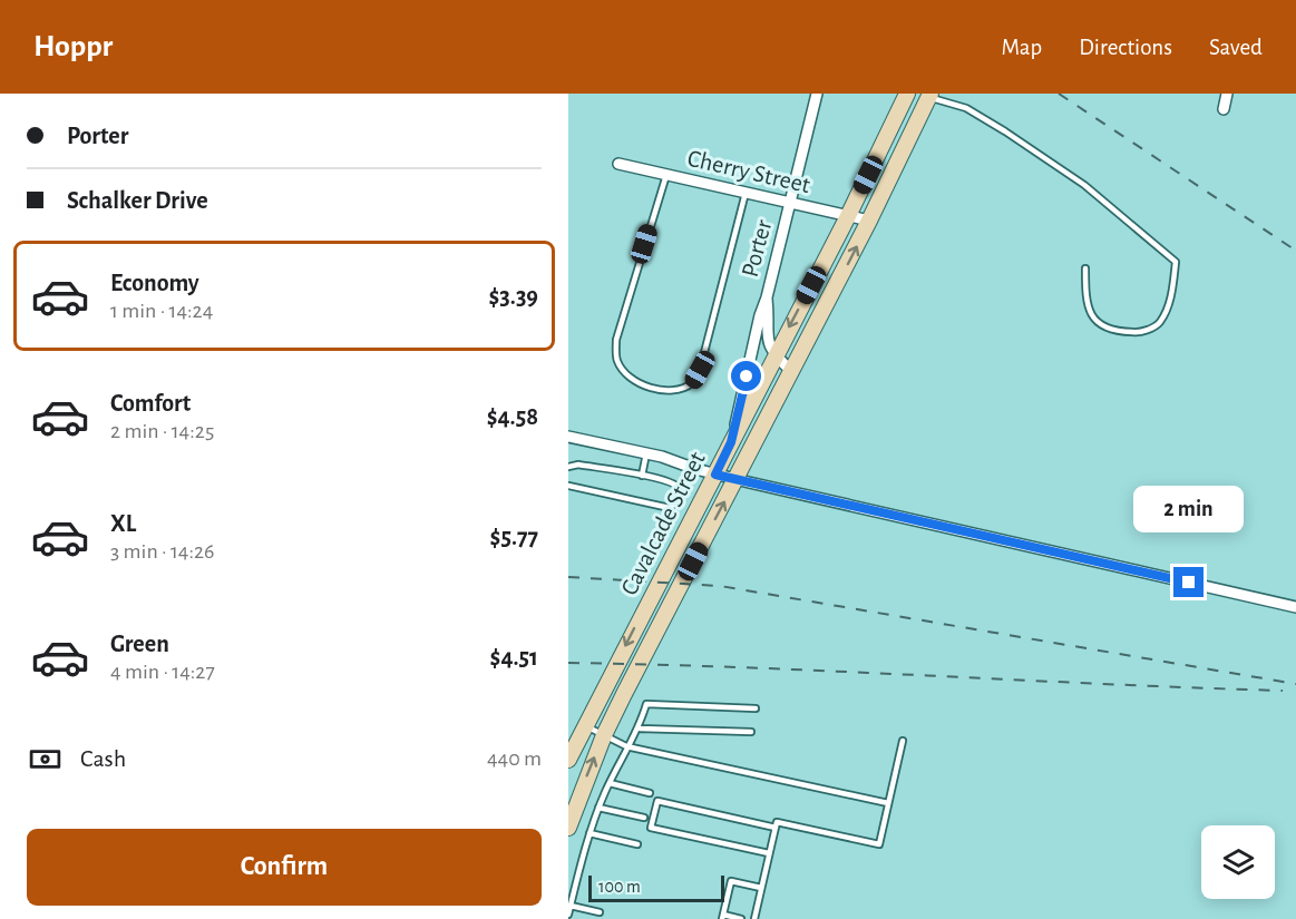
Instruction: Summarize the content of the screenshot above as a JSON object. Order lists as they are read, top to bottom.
{
  "streets": {
    "main road": ["Cavalcade Street"],
    "street": ["Cherry Street", "Porter"]
  },
  "crossings": [
    ["Cherry Street", "Porter"],
    ["Cherry Street", "Cavalcade Street"],
    ["Porter", "Cavalcade Street"]
  ],
  "scale_bar": "100 m",
  "page": {
    "header": "Hoppr",
    "nav": ["Map", "Directions", "Saved"],
    "banner": ["Porter", "Schalker Drive"],
    "list": [
      {
        "name": "Economy",
        "note": "1 min · 14:24",
        "value": "$3.39"
      },
      {
        "name": "Comfort",
        "note": "2 min · 14:25",
        "value": "$4.58"
      },
      {
        "name": "XL",
        "note": "3 min · 14:26",
        "value": "$5.77"
      },
      {
        "name": "Green",
        "note": "4 min · 14:27",
        "value": "$4.51"
      }
    ],
    "bubble": "2 min",
    "pay": ["Cash", "440 m"],
    "buttons": "Confirm",
    "scale": "100 m"
  }
}
